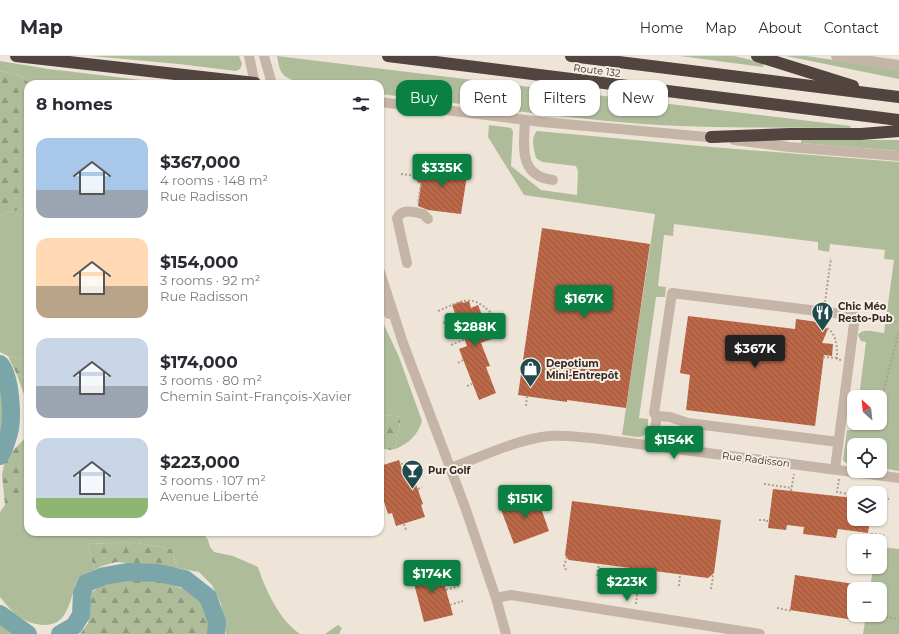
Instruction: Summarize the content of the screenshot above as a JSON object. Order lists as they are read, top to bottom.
{
  "streets": {
    "highway": ["Route 132"],
    "street": ["Rue Radisson"]
  },
  "places": {
    "restaurant": ["Chic Méo Resto-Pub"],
    "shop": ["Depotium Mini-Entrepôt"],
    "bar": ["Pur Golf"]
  },
  "north": "top left",
  "page": {
    "header": "Map",
    "nav": [
      "Home",
      "Map",
      "About",
      "Contact"
    ],
    "chip": [
      "Buy",
      "Rent",
      "Filters",
      "New"
    ],
    "heading": "8 homes",
    "list": [
      {
        "name": "$367,000",
        "note": "4 rooms · 148 m² · Rue Radisson"
      },
      {
        "name": "$154,000",
        "note": "3 rooms · 92 m² · Rue Radisson"
      },
      {
        "name": "$174,000",
        "note": "3 rooms · 80 m² · Chemin Saint-François-Xavier"
      },
      {
        "name": "$223,000",
        "note": "3 rooms · 107 m² · Avenue Liberté"
      }
    ],
    "price": [
      "$335K",
      "$167K",
      "$288K",
      "$367K",
      "$154K",
      "$151K",
      "$174K",
      "$223K"
    ],
    "map_buttons": ["+", "−"]
  }
}
